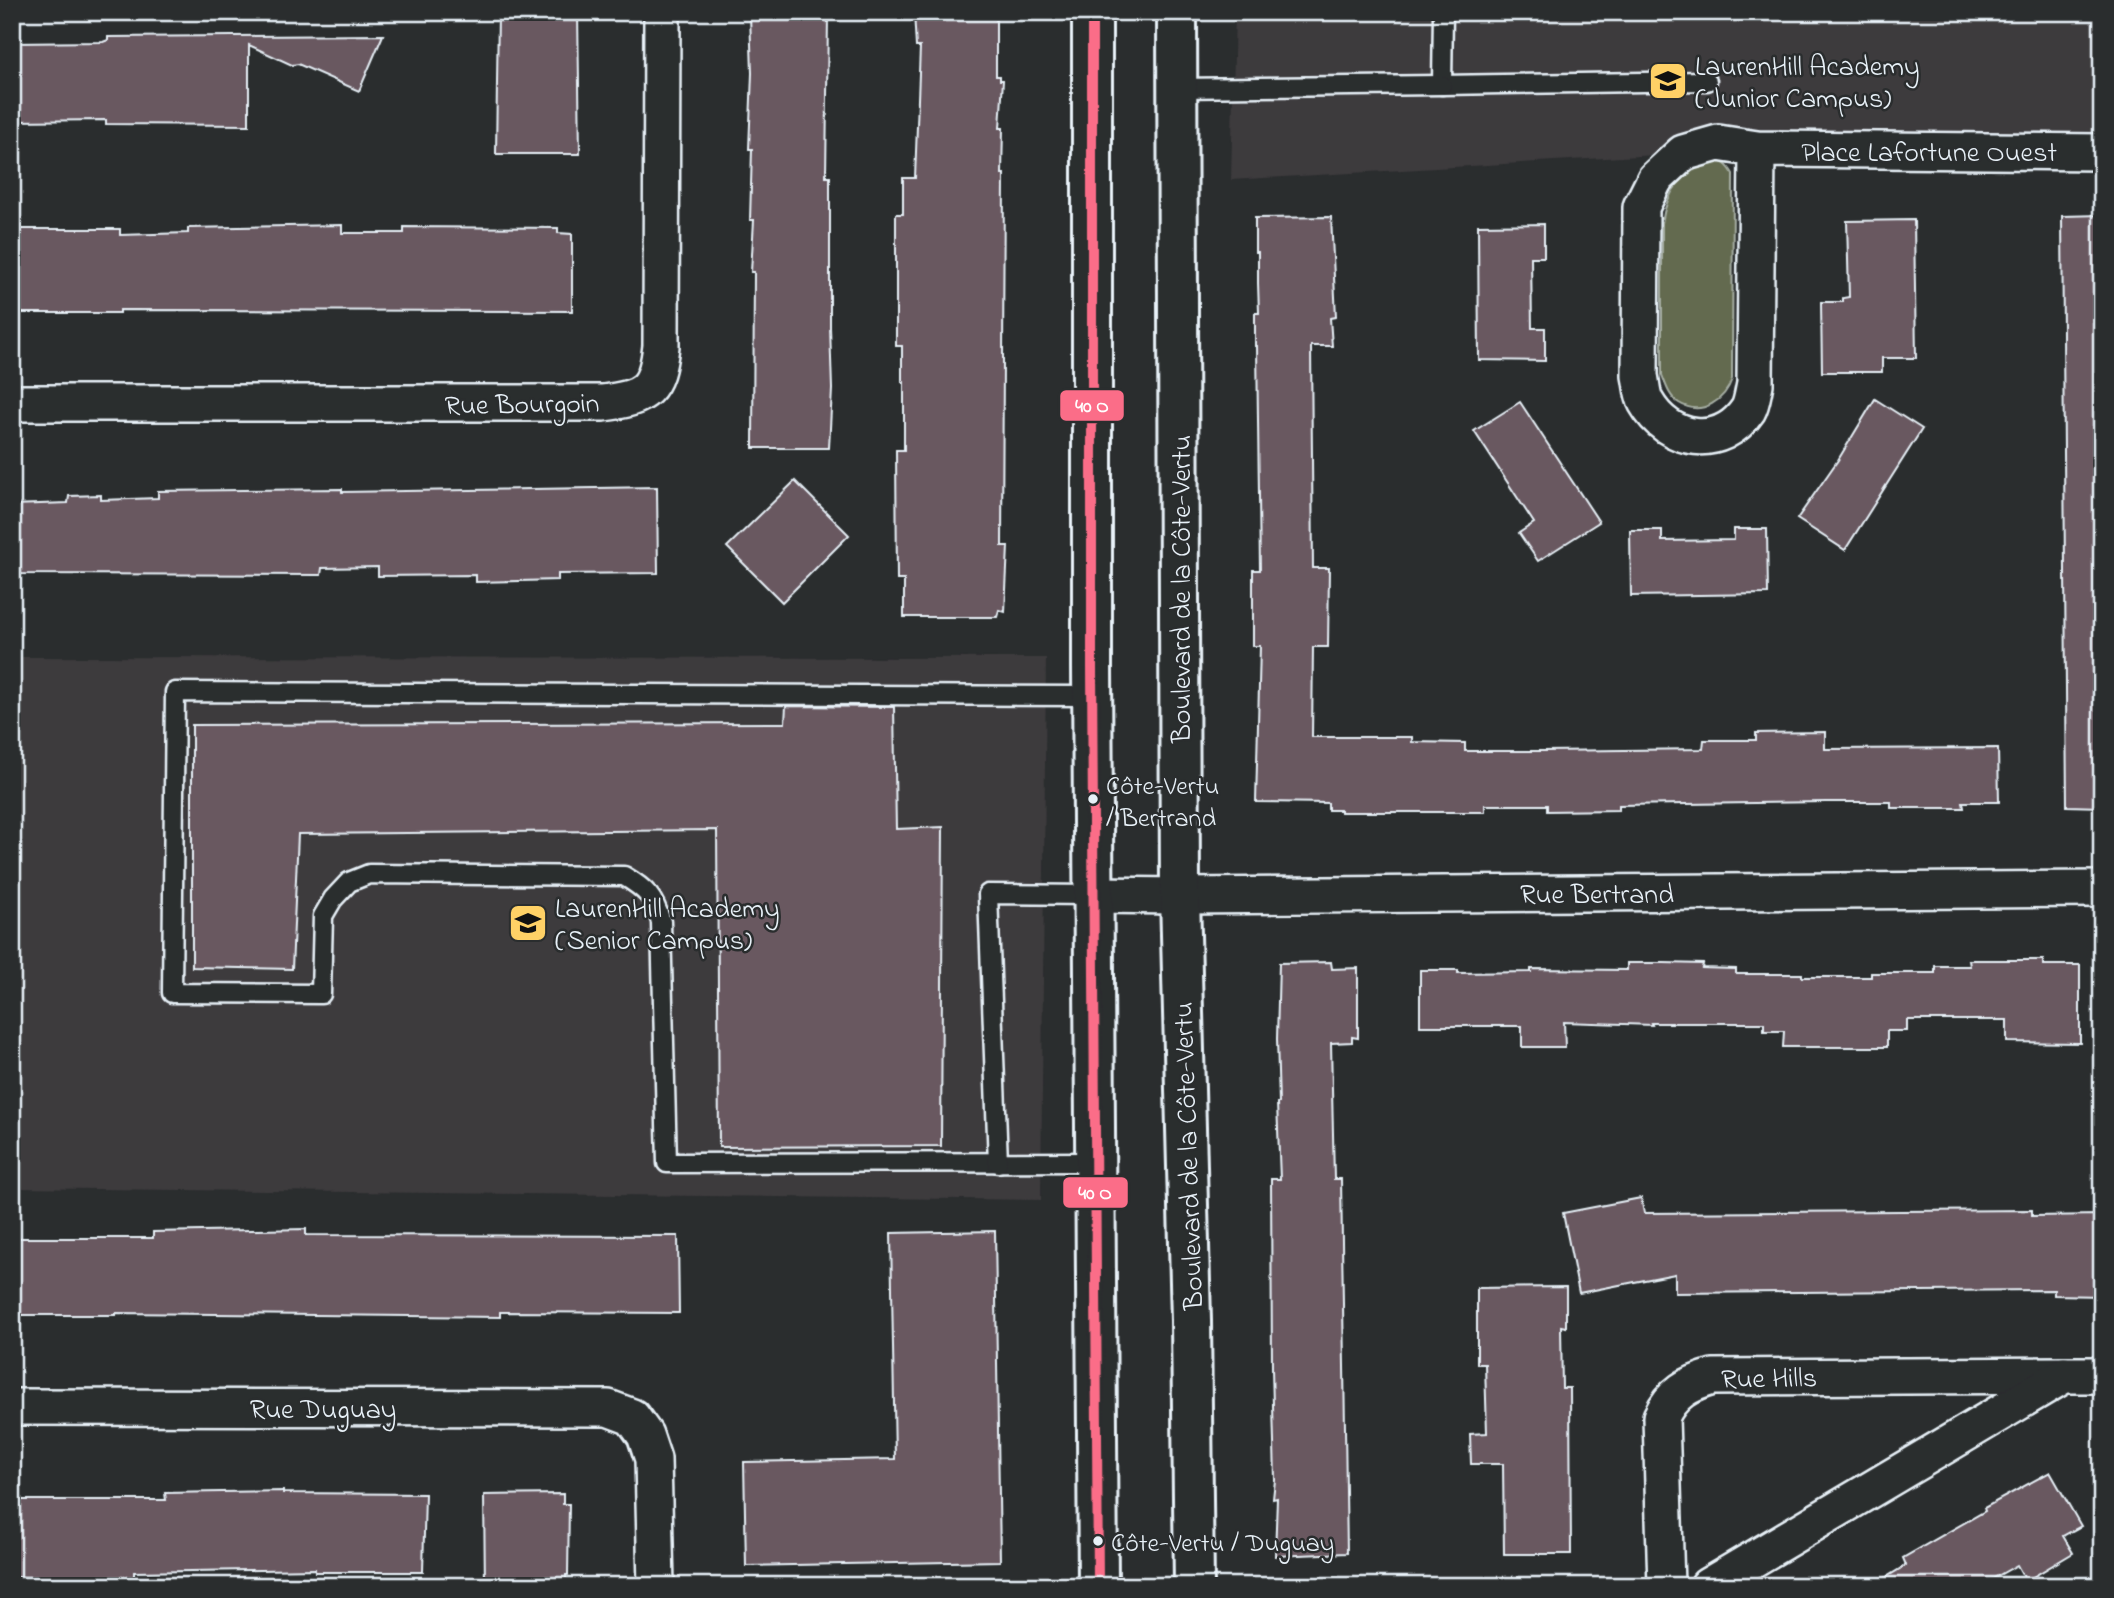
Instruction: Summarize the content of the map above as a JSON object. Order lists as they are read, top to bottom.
{
  "streets": {
    "main road": ["Boulevard de la Côte-Vertu"],
    "street": [
      "Place Lafortune Ouest",
      "Rue Bourgoin",
      "Rue Bertrand",
      "Rue Hills",
      "Rue Duguay"
    ]
  },
  "crossings": [
    ["Boulevard de la Côte-Vertu", "Rue Bertrand"]
  ],
  "places": {
    "school or university": ["LaurenHill Academy (Junior Campus)", "LaurenHill Academy (Senior Campus)"],
    "other": ["Côte-Vertu / Bertrand", "Côte-Vertu / Duguay"]
  }
}
